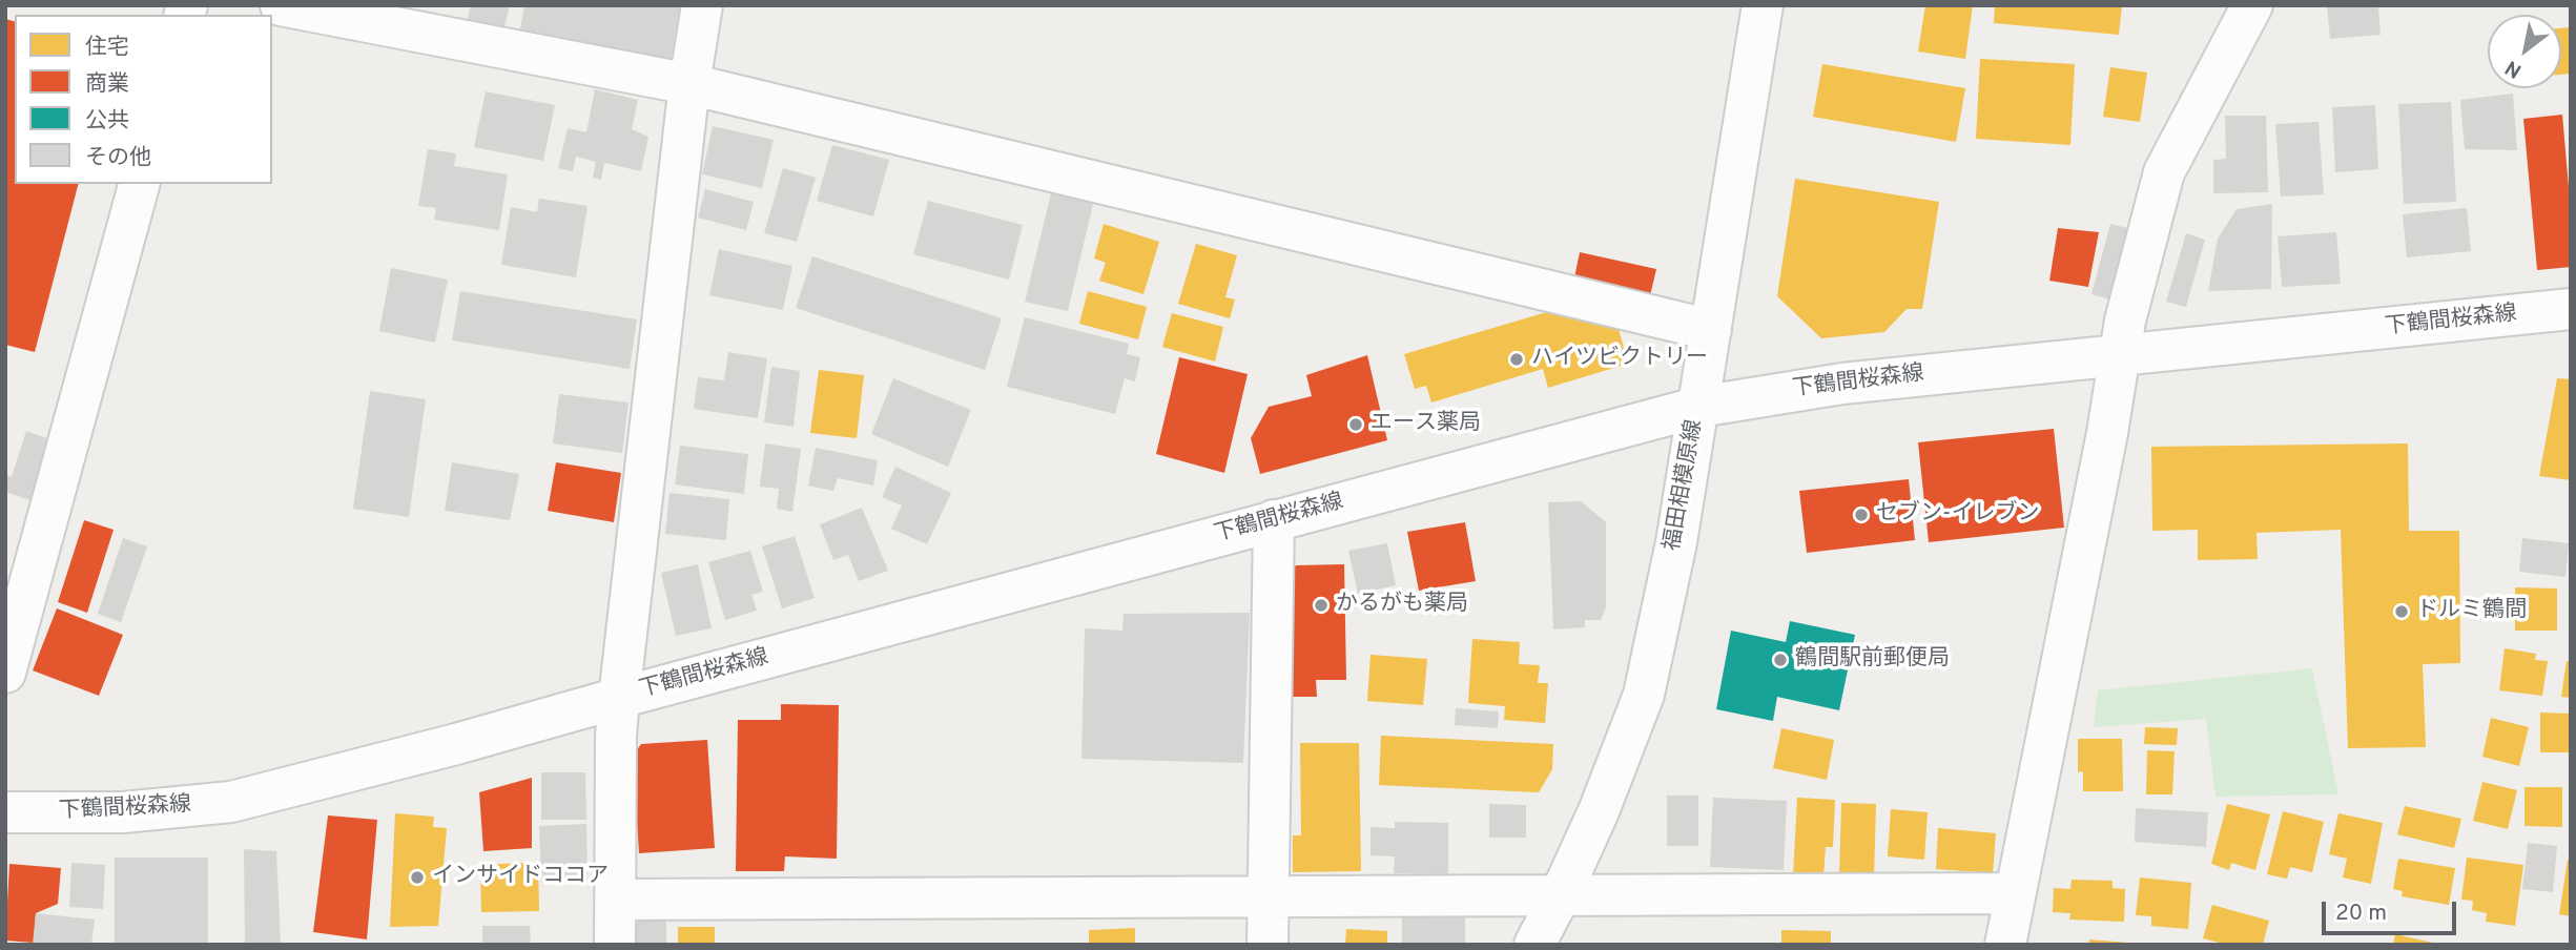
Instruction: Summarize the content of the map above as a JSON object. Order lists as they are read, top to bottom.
{
  "streets": {
    "street": ["下鶴間桜森線", "福田相模原線"]
  },
  "crossings": [
    ["下鶴間桜森線", "福田相模原線"]
  ],
  "places": [
    "ハイツビクトリー",
    "エース薬局",
    "セブン-イレブン",
    "かるがも薬局",
    "ドルミ鶴間",
    "鶴間駅前郵便局",
    "インサイドココア"
  ],
  "legend": [
    "住宅",
    "商業",
    "公共",
    "その他"
  ],
  "scale_bar": "20 m",
  "north": "bottom left"
}
